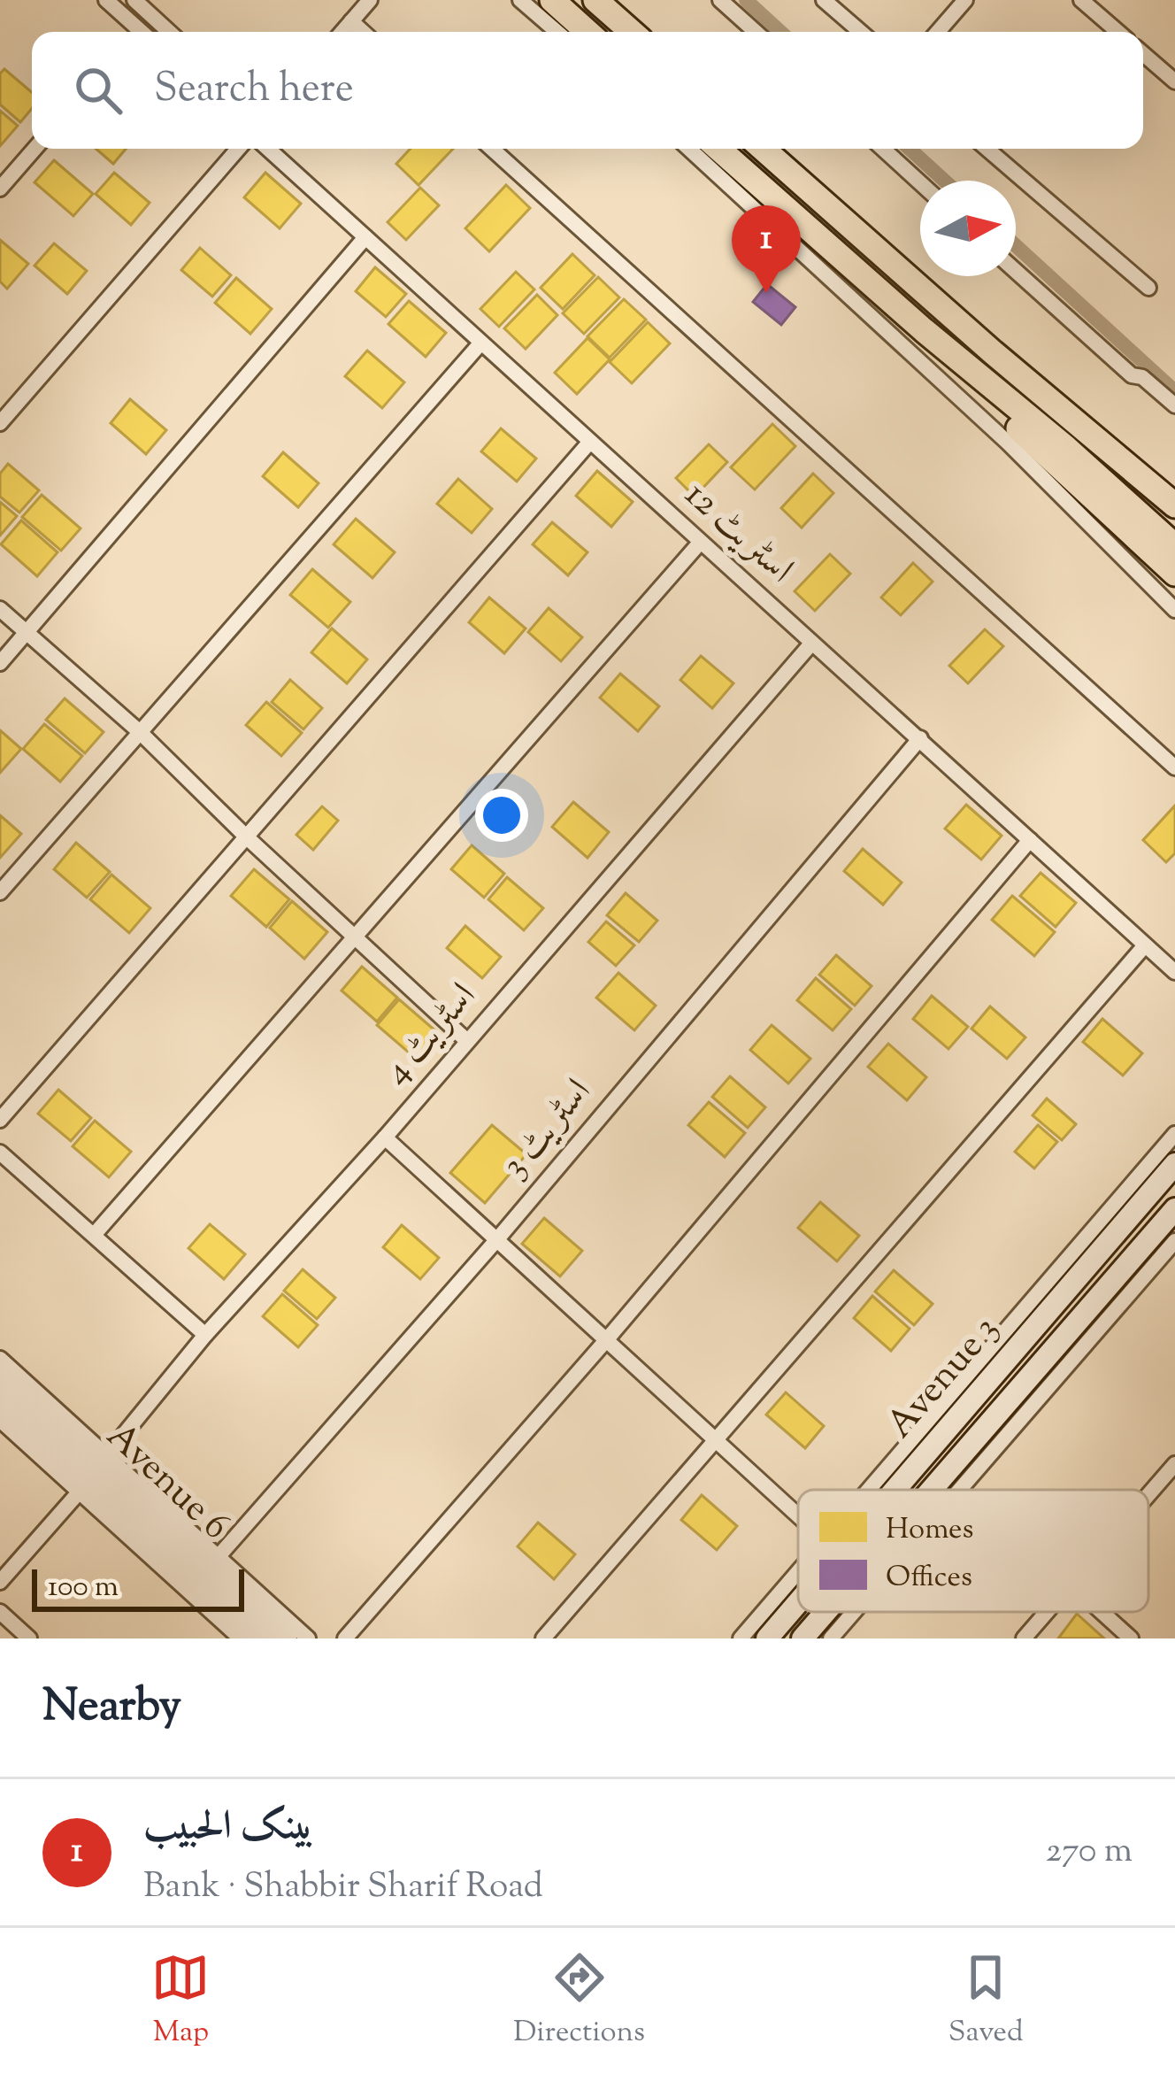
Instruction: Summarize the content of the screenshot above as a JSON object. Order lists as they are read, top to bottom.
{
  "streets": {
    "main road": ["Avenue 3", "Avenue 6"],
    "street": ["اسٹریٹ 12", "اسٹریٹ 4", "اسٹریٹ 3"]
  },
  "crossings": [
    ["اسٹریٹ 12", "اسٹریٹ 4"],
    ["اسٹریٹ 12", "اسٹریٹ 3"],
    ["اسٹریٹ 4", "Avenue 6"]
  ],
  "legend": ["Homes", "Offices"],
  "scale_bar": "100 m",
  "north": "right",
  "page": {
    "search": "Search here",
    "pins": "1",
    "scale": "100 m",
    "heading": "Nearby",
    "list": [
      {
        "mark": "1",
        "name": "بينک الحبيب",
        "note": "Bank · Shabbir Sharif Road",
        "value": "270 m"
      }
    ],
    "nav": ["Map", "Directions", "Saved"]
  }
}
